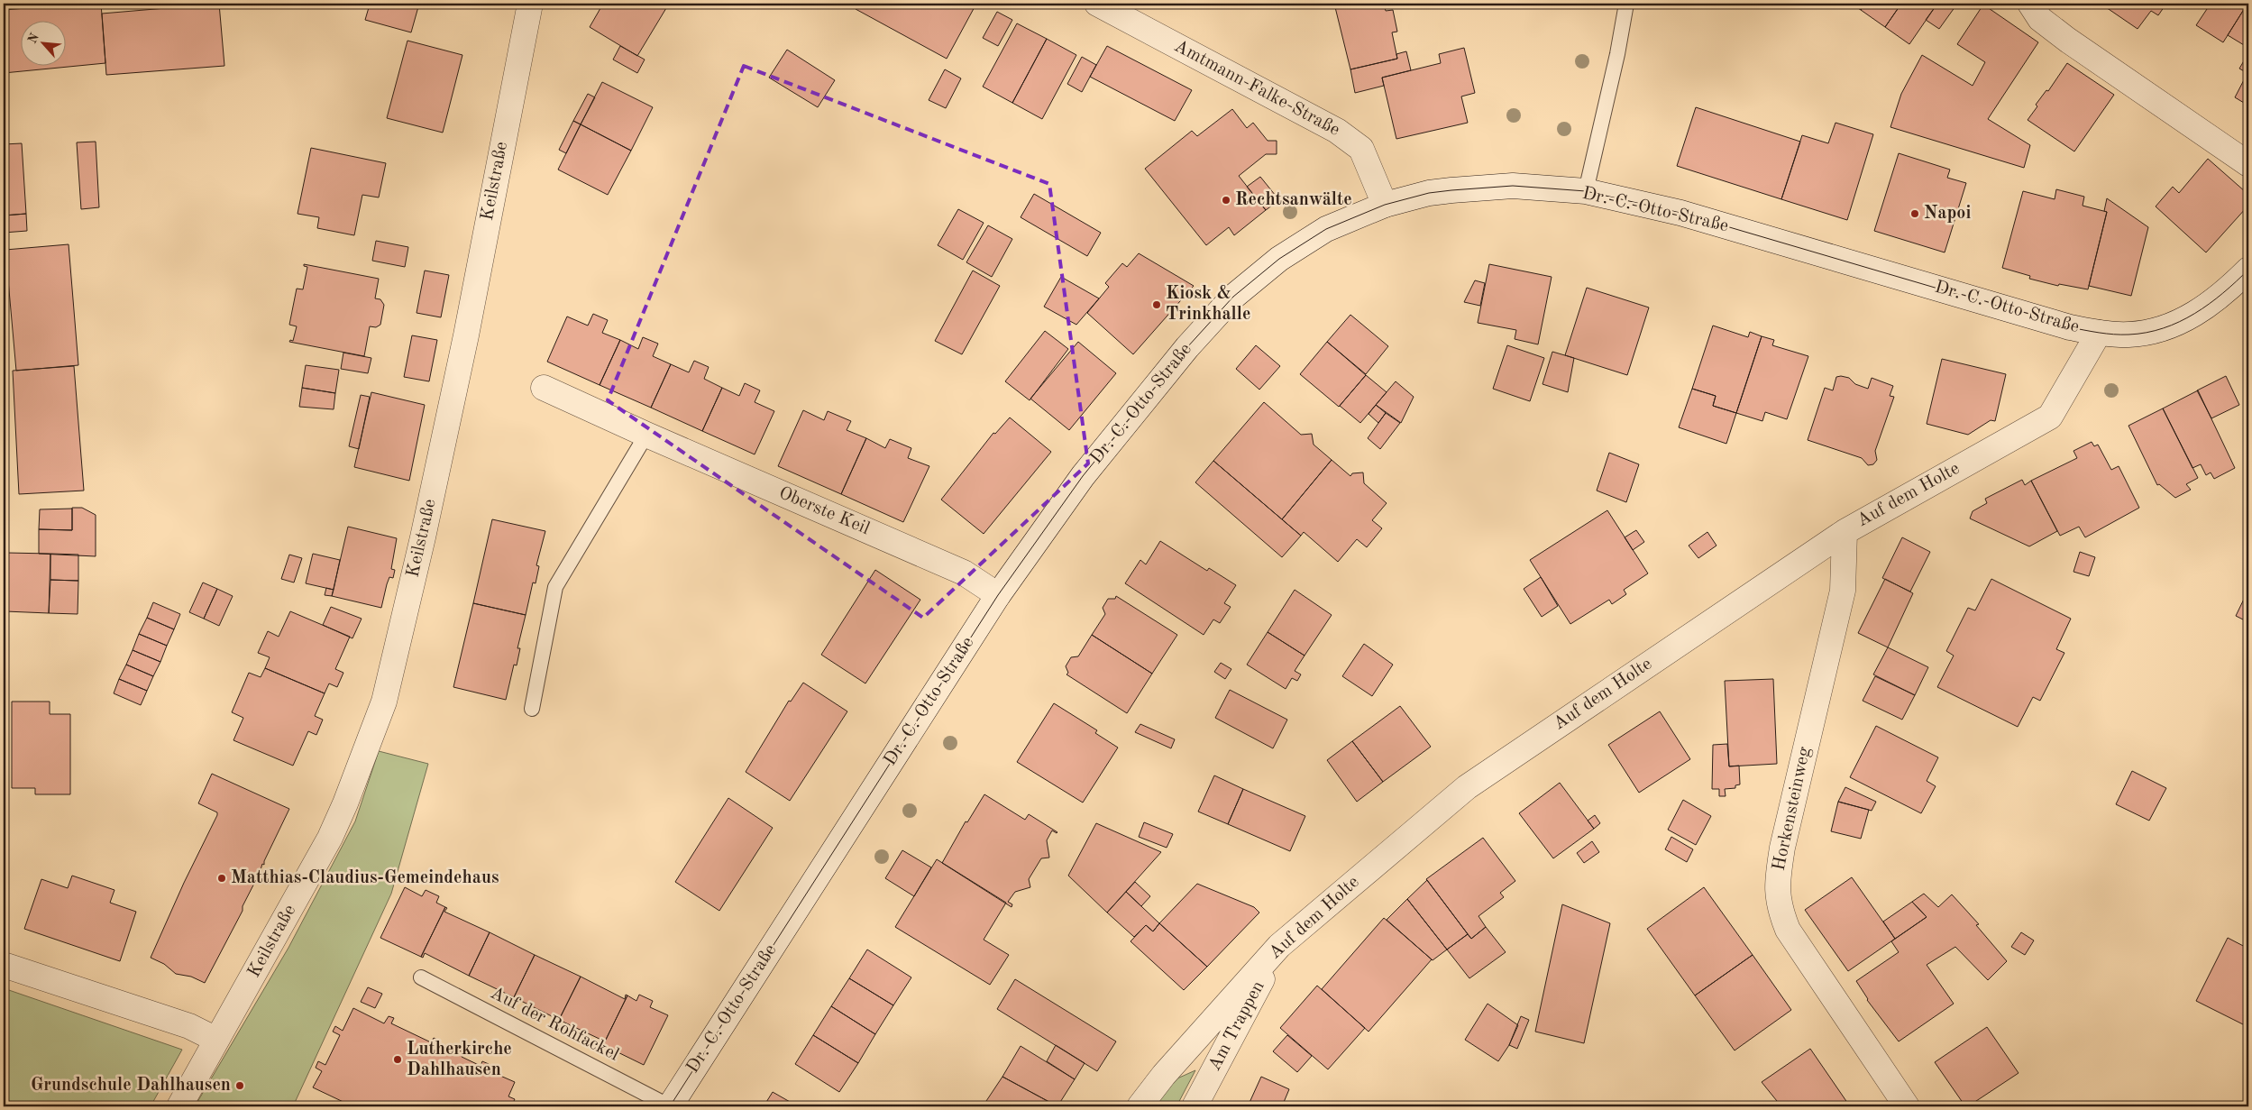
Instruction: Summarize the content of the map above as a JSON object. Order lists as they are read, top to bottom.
{
  "streets": {
    "street": [
      "Amtmann-Falke-Straße",
      "Keilstraße",
      "Dr.-C.-Otto-Straße",
      "Auf dem Holte",
      "Oberste Keil",
      "Horkensteinweg",
      "Am Trappen"
    ],
    "lane": ["Auf der Rohfackel"]
  },
  "crossings": [
    ["Amtmann-Falke-Straße", "Dr.-C.-Otto-Straße"],
    ["Dr.-C.-Otto-Straße", "Auf dem Holte"],
    ["Dr.-C.-Otto-Straße", "Oberste Keil"],
    ["Dr.-C.-Otto-Straße", "Auf der Rohfackel"],
    ["Auf dem Holte", "Horkensteinweg"],
    ["Auf dem Holte", "Am Trappen"]
  ],
  "places": [
    "Rechtsanwälte",
    "Napoi",
    "Kiosk & Trinkhalle",
    "Matthias-Claudius-Gemeindehaus",
    "Lutherkirche Dahlhausen",
    "Grundschule Dahlhausen"
  ],
  "north": "top left"
}
